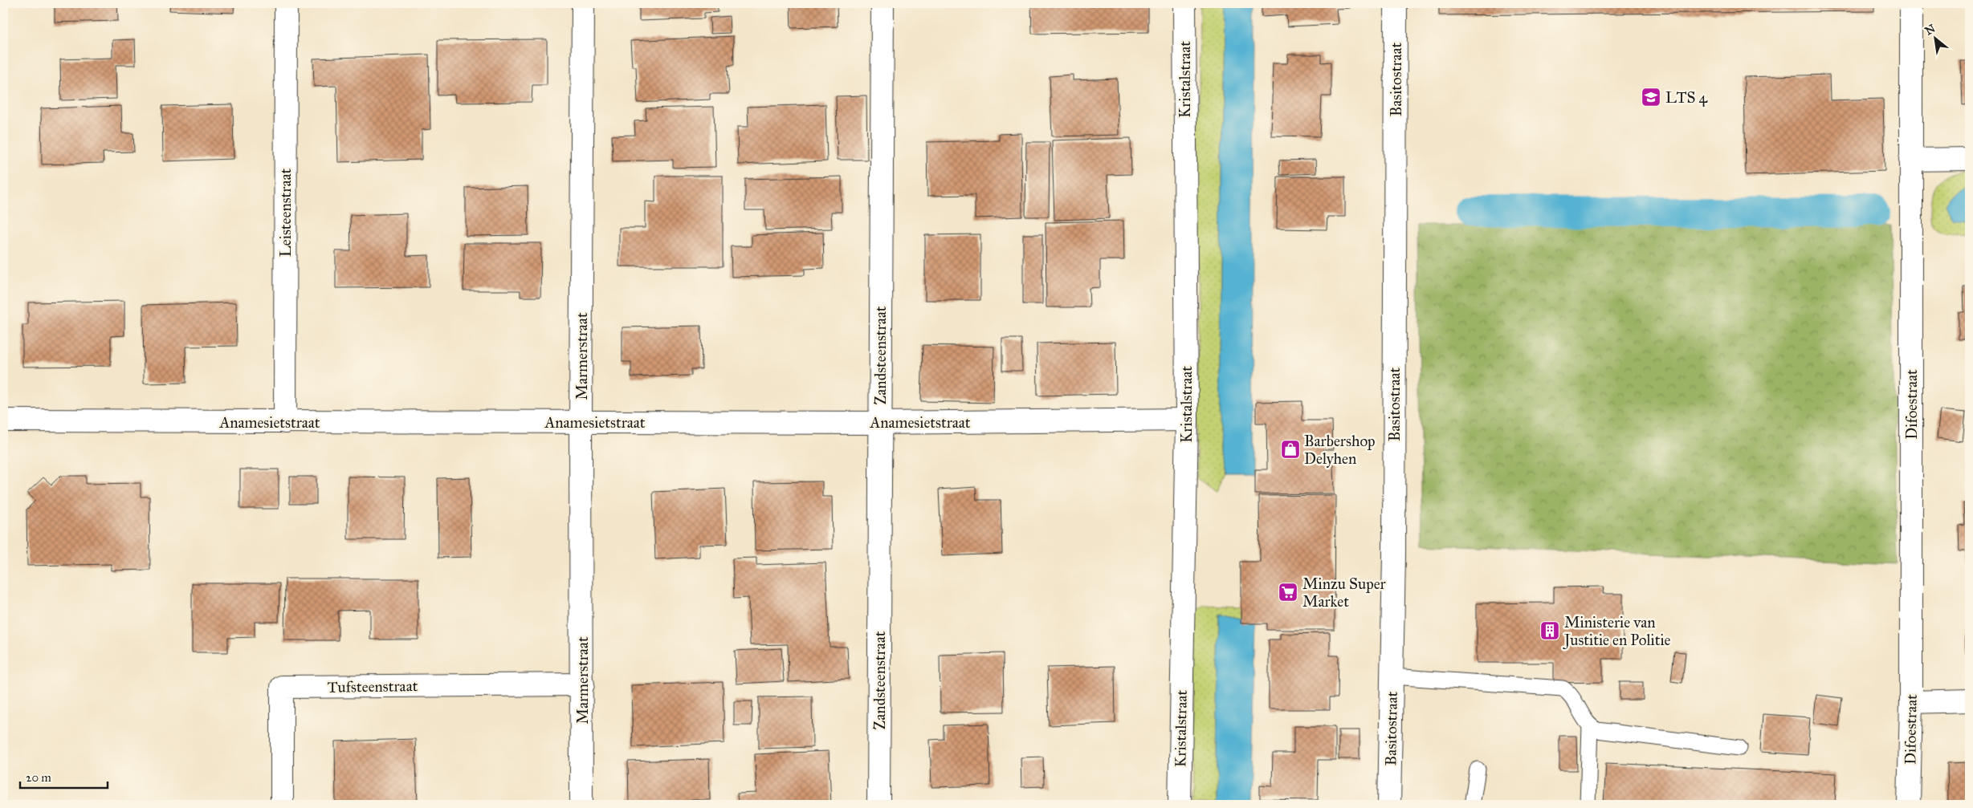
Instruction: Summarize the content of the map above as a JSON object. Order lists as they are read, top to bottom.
{
  "streets": {
    "street": [
      "Kristalstraat",
      "Basitostraat",
      "Leisteenstraat",
      "Zandsteenstraat",
      "Marmerstraat",
      "Difoestraat",
      "Anamesietstraat",
      "Tufsteenstraat"
    ]
  },
  "crossings": [
    ["Kristalstraat", "Anamesietstraat"],
    ["Leisteenstraat", "Anamesietstraat"],
    ["Zandsteenstraat", "Anamesietstraat"],
    ["Marmerstraat", "Anamesietstraat"],
    ["Marmerstraat", "Tufsteenstraat"]
  ],
  "places": {
    "school or university": ["LTS 4"],
    "shop": ["Barbershop Delyhen"],
    "supermarket": ["Minzu Super Market"],
    "building": ["Ministerie van Justitie en Politie"]
  },
  "scale_bar": "20 m",
  "north": "top left"
}
